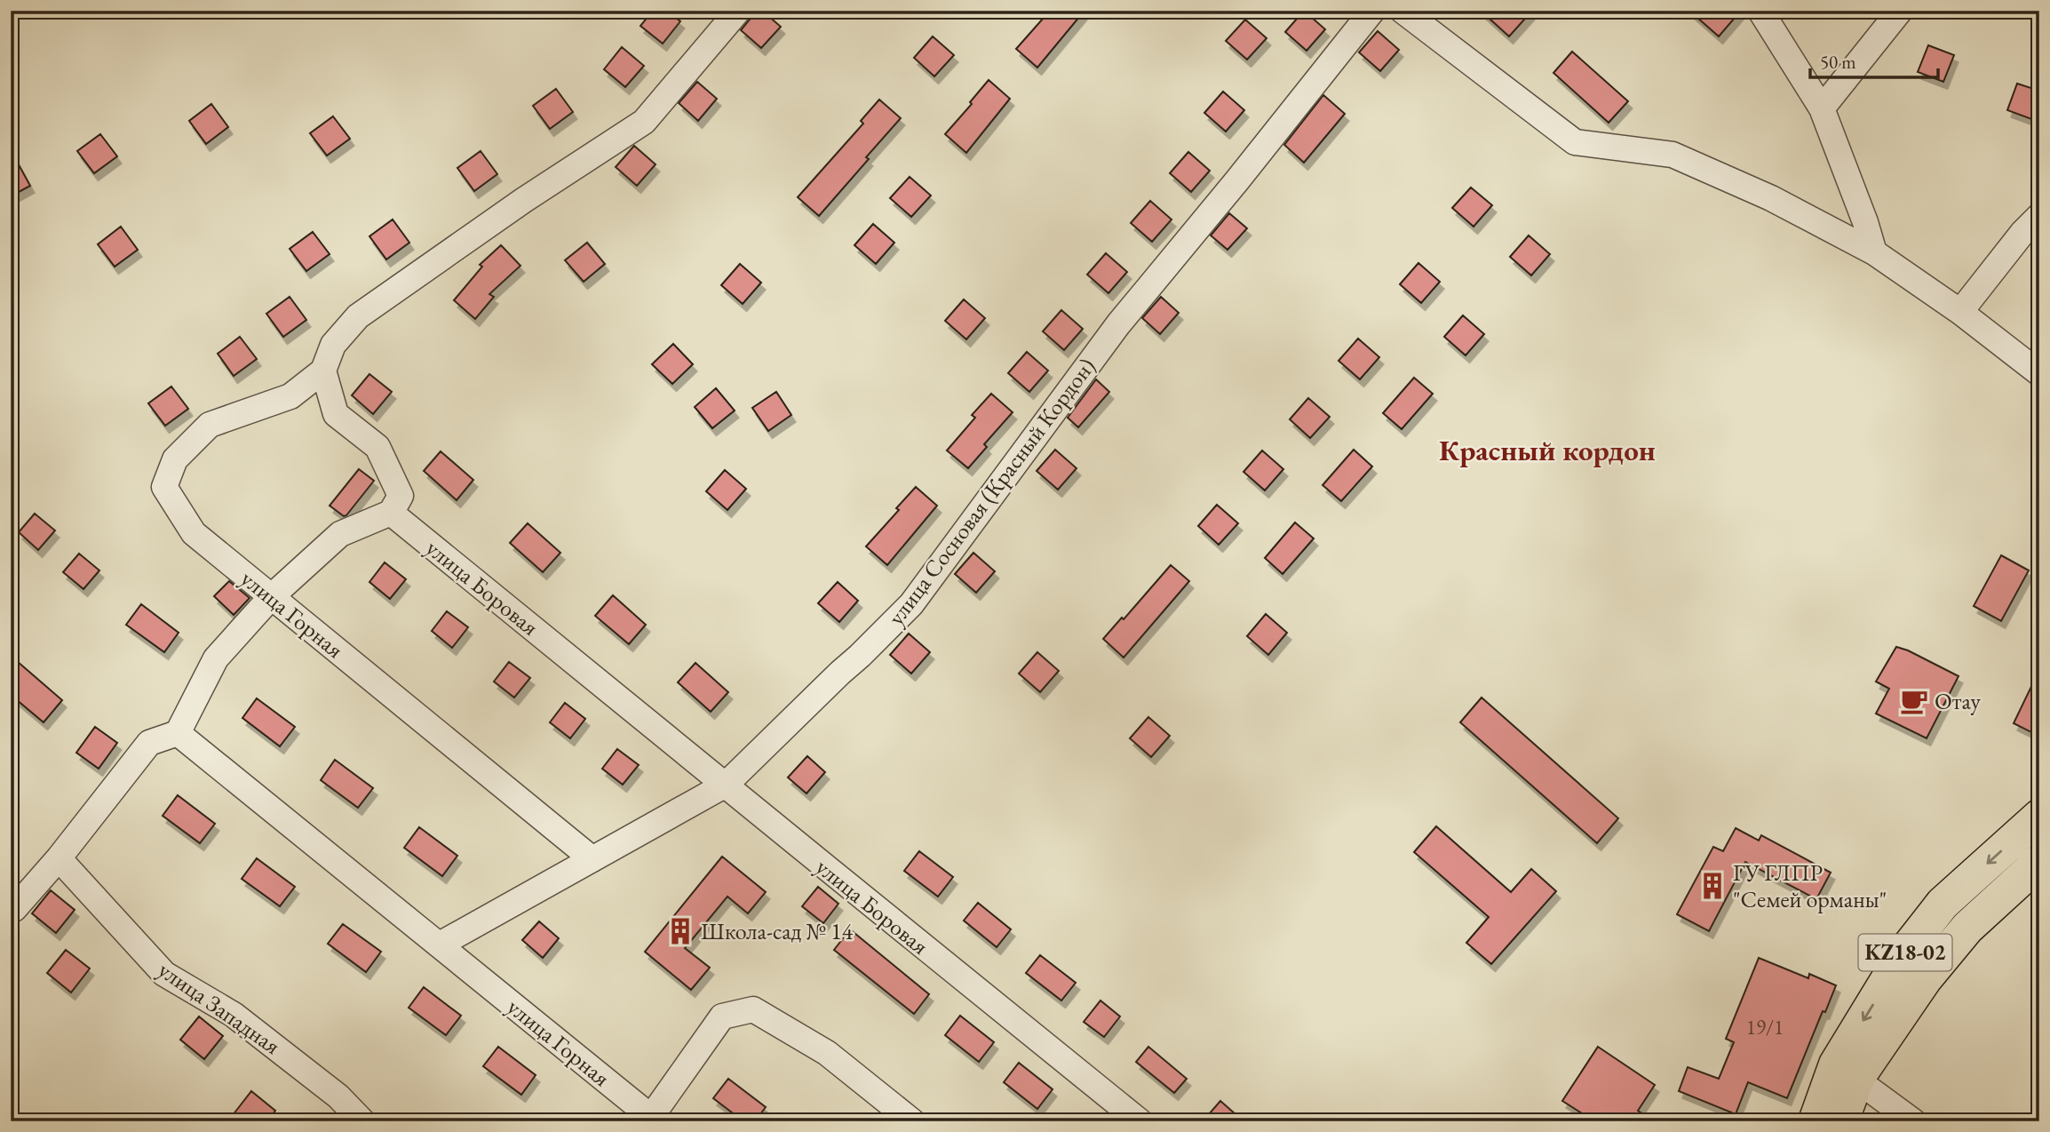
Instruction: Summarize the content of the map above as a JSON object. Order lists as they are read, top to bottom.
{
  "streets": {
    "highway": ["KZ18-02"],
    "street": [
      "улица Сосновая (Красный Кордон)",
      "улица Боровая",
      "улица Горная",
      "улица Западная"
    ]
  },
  "crossings": [
    ["улица Сосновая (Красный Кордон)", "улица Боровая"],
    ["улица Сосновая (Красный Кордон)", "улица Горная"]
  ],
  "districts": ["Красный кордон"],
  "places": {
    "cafe": ["Отау"],
    "building": ["ГУ ГЛПР \"Семей орманы\"", "Школа-сад № 14"]
  },
  "house_numbers": ["19/1"],
  "scale_bar": "50 m"
}
